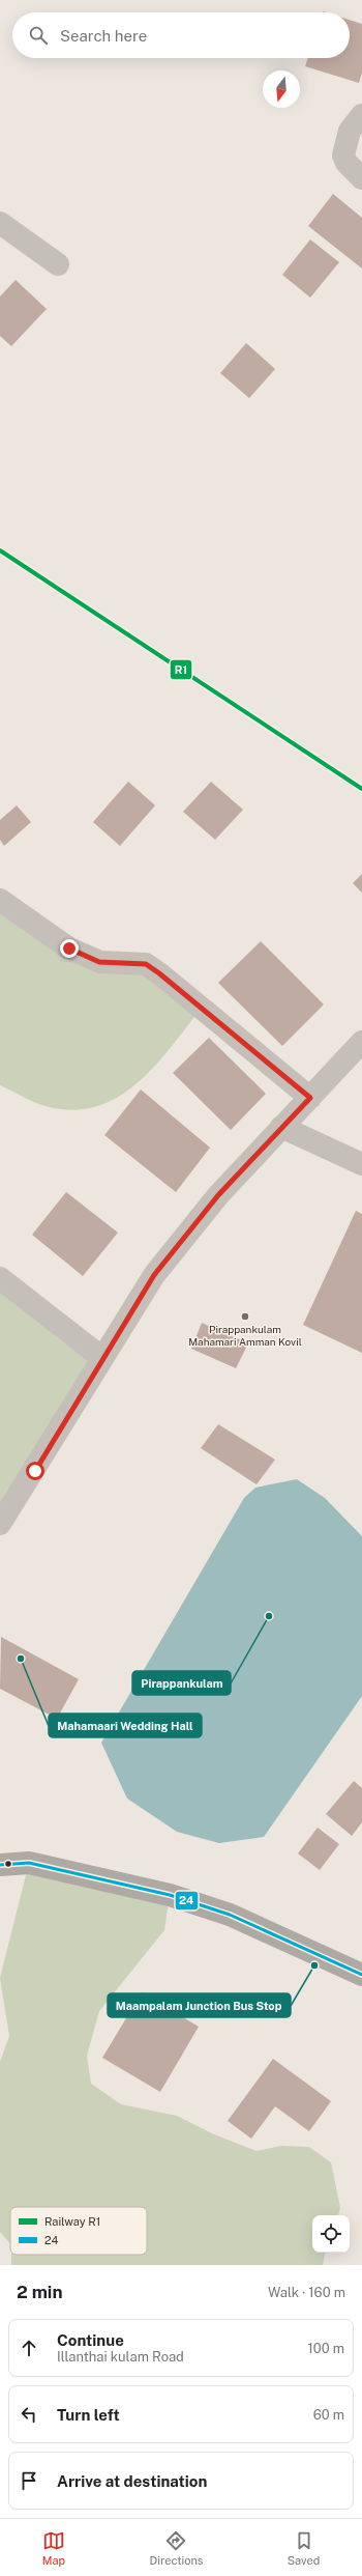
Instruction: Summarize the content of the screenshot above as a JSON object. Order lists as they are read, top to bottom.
{
  "places": [
    "Pirappankulam Mahamari Amman Kovil",
    "Pirappankulam",
    "Mahamaari Wedding Hall",
    "Maampalam Junction Bus Stop"
  ],
  "lines": ["rail line R1", "transit line 24"],
  "legend": ["Railway R1", "24"],
  "north": "bottom",
  "page": {
    "search": "Search here",
    "heading": ["2 min", "Walk · 160 m"],
    "list": [
      ["Continue", "Illanthai kulam Road", "100 m"],
      ["Turn left", "60 m"],
      "Arrive at destination"
    ],
    "nav": ["Map", "Directions", "Saved"]
  }
}
